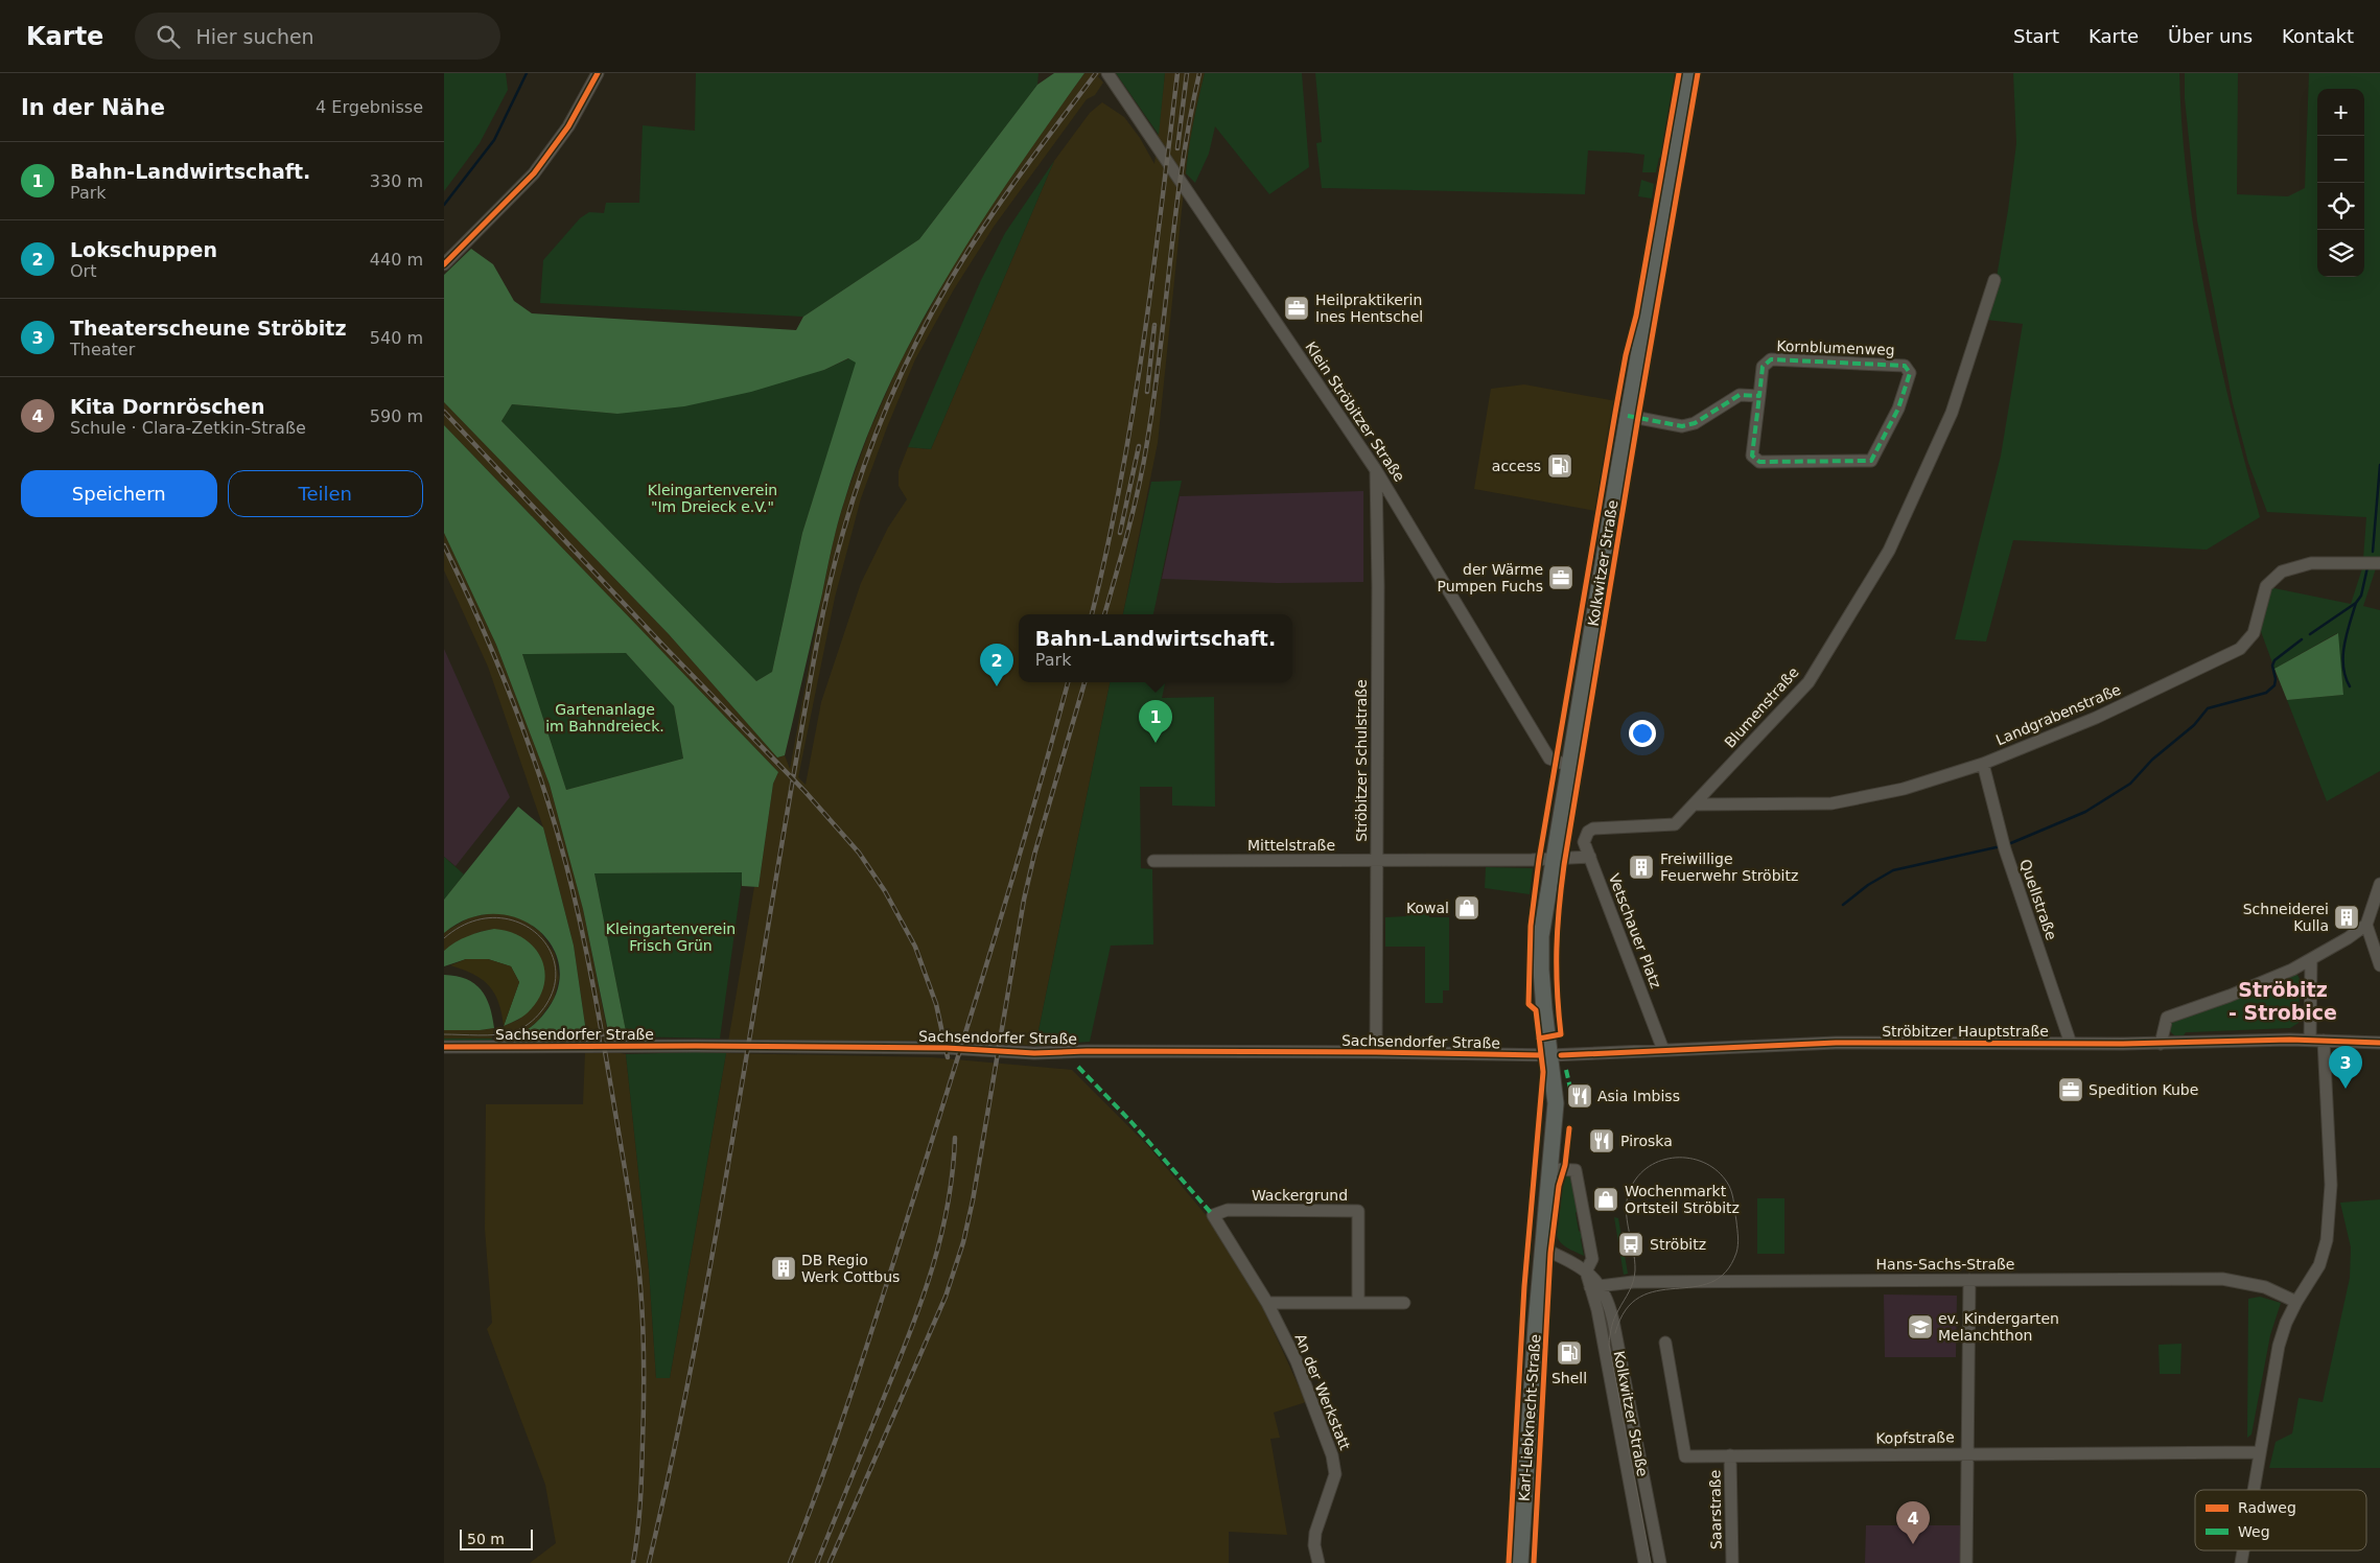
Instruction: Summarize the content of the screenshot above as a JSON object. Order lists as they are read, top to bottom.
{
  "streets": {
    "main road": ["Kolkwitzer Straße", "Karl-Liebknecht-Straße"],
    "street": [
      "Kornblumenweg",
      "Klein Ströbitzer Straße",
      "Blumenstraße",
      "Landgrabenstraße",
      "Ströbitzer Schulstraße",
      "Mittelstraße",
      "Quellstraße",
      "Vetschauer Platz",
      "Ströbitzer Hauptstraße",
      "Sachsendorfer Straße",
      "Wackergrund",
      "Hans-Sachs-Straße",
      "An der Werkstatt",
      "Kopfstraße",
      "Saarstraße"
    ]
  },
  "crossings": [
    ["Klein Ströbitzer Straße", "Kolkwitzer Straße"],
    ["Klein Ströbitzer Straße", "Ströbitzer Schulstraße"],
    ["Kolkwitzer Straße", "Mittelstraße"],
    ["Kolkwitzer Straße", "Ströbitzer Hauptstraße"],
    ["Kolkwitzer Straße", "Sachsendorfer Straße"],
    ["Kolkwitzer Straße", "Hans-Sachs-Straße"],
    ["Kolkwitzer Straße", "Karl-Liebknecht-Straße"],
    ["Blumenstraße", "Landgrabenstraße"],
    ["Blumenstraße", "Vetschauer Platz"],
    ["Landgrabenstraße", "Quellstraße"],
    ["Ströbitzer Schulstraße", "Mittelstraße"],
    ["Ströbitzer Schulstraße", "Sachsendorfer Straße"],
    ["Quellstraße", "Ströbitzer Hauptstraße"],
    ["Vetschauer Platz", "Ströbitzer Hauptstraße"],
    ["Ströbitzer Hauptstraße", "Sachsendorfer Straße"],
    ["Ströbitzer Hauptstraße", "Karl-Liebknecht-Straße"],
    ["Sachsendorfer Straße", "Karl-Liebknecht-Straße"],
    ["Wackergrund", "An der Werkstatt"],
    ["Kopfstraße", "Saarstraße"]
  ],
  "districts": ["Ströbitz - Strobice"],
  "parks": ["Kleingartenverein \"Im Dreieck e.V.\"", "Gartenanlage im Bahndreieck.", "Kleingartenverein Frisch Grün"],
  "places": {
    "office": ["Heilpraktikerin Ines Hentschel", "der Wärme Pumpen Fuchs", "Spedition Kube"],
    "fuel station": ["access", "Shell"],
    "building": ["Freiwillige Feuerwehr Ströbitz", "Schneiderei Kulla", "DB Regio Werk Cottbus"],
    "shop": ["Kowal", "Wochenmarkt Ortsteil Ströbitz"],
    "restaurant": ["Asia Imbiss", "Piroska"],
    "bus stop": ["Ströbitz"],
    "school or university": ["ev. Kindergarten Melanchthon"]
  },
  "legend": ["Radweg", "Weg"],
  "scale_bar": "50 m",
  "page": {
    "header": "Karte",
    "search": "Hier suchen",
    "nav": [
      "Start",
      "Karte",
      "Über uns",
      "Kontakt"
    ],
    "heading": ["In der Nähe", "4 Ergebnisse"],
    "map_buttons": ["+", "−"],
    "list": [
      {
        "mark": "1",
        "name": "Bahn-Landwirtschaft.",
        "note": "Park",
        "value": "330 m"
      },
      {
        "mark": "2",
        "name": "Lokschuppen",
        "note": "Ort",
        "value": "440 m"
      },
      {
        "mark": "3",
        "name": "Theaterscheune Ströbitz",
        "note": "Theater",
        "value": "540 m"
      },
      {
        "mark": "4",
        "name": "Kita Dornröschen",
        "note": "Schule · Clara-Zetkin-Straße",
        "value": "590 m"
      }
    ],
    "buttons": ["Speichern", "Teilen"],
    "popup": ["Bahn-Landwirtschaft.", "Park"],
    "pins": [
      "2",
      "1",
      "3",
      "4"
    ],
    "scale": "50 m"
  }
}
